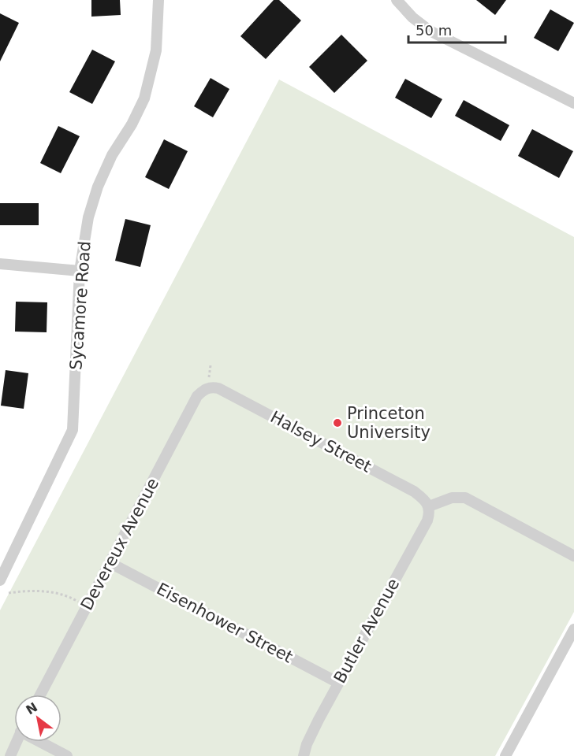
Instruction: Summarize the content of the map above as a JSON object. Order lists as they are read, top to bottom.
{
  "streets": {
    "street": [
      "Sycamore Road",
      "Halsey Street",
      "Devereux Avenue",
      "Eisenhower Street",
      "Butler Avenue"
    ]
  },
  "crossings": [
    ["Halsey Street", "Devereux Avenue"],
    ["Halsey Street", "Butler Avenue"],
    ["Devereux Avenue", "Eisenhower Street"],
    ["Eisenhower Street", "Butler Avenue"]
  ],
  "places": ["Princeton University"],
  "scale_bar": "50 m",
  "north": "top left"
}
